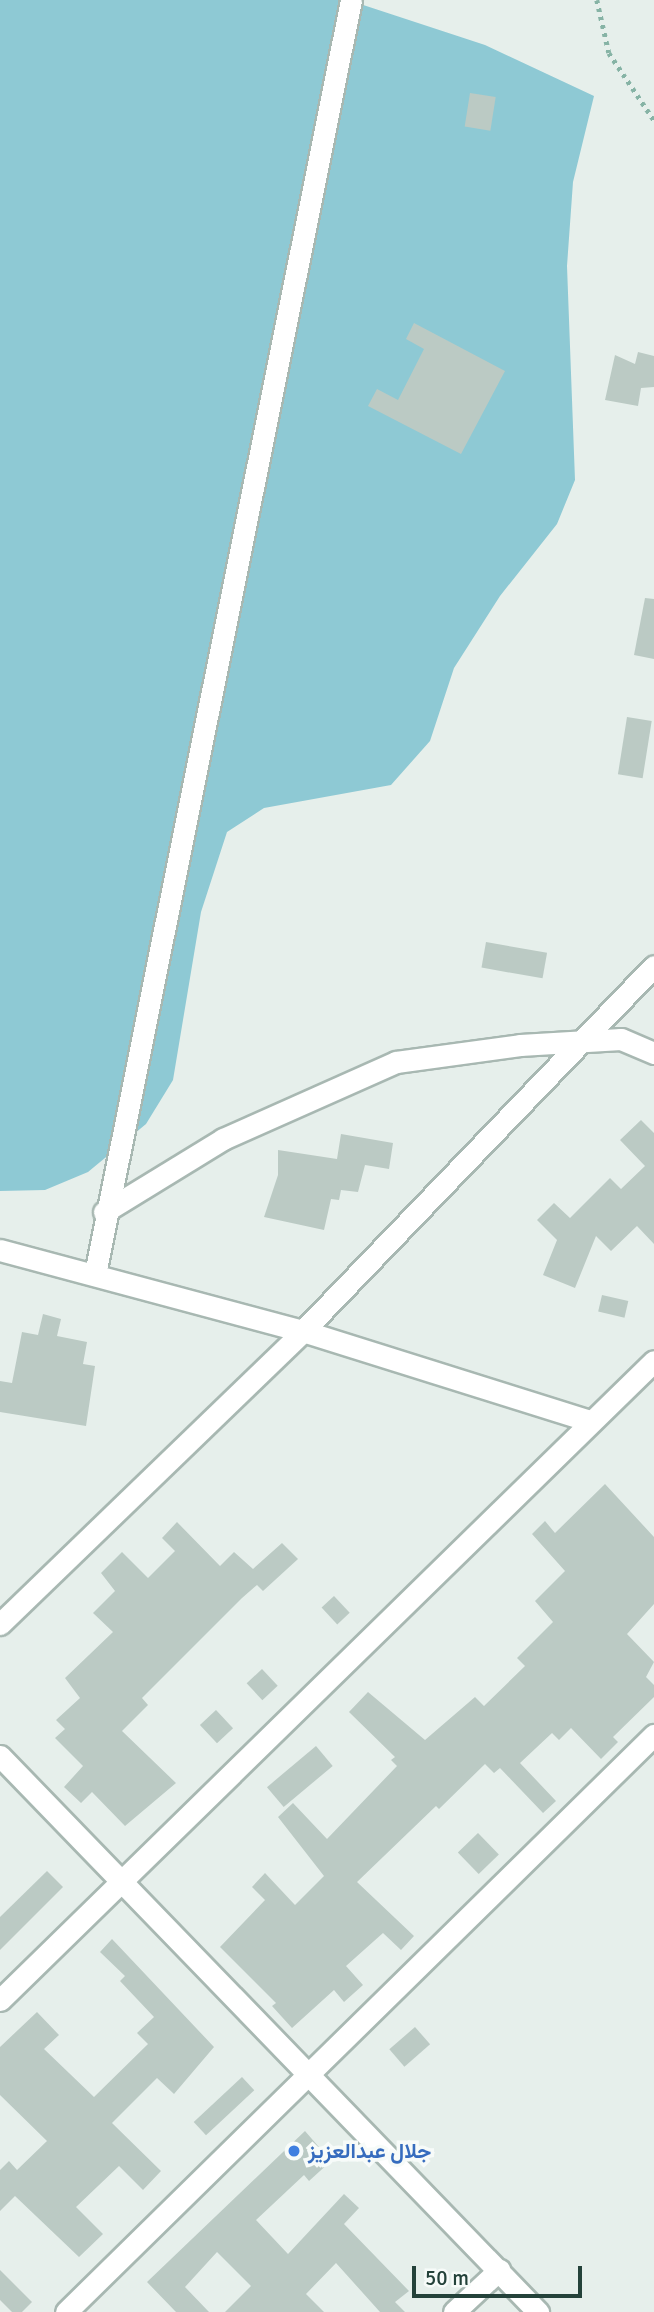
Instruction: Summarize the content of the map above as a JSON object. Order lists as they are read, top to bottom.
{
  "places": ["جلال عبدالعزيز"],
  "scale_bar": "50 m"
}
